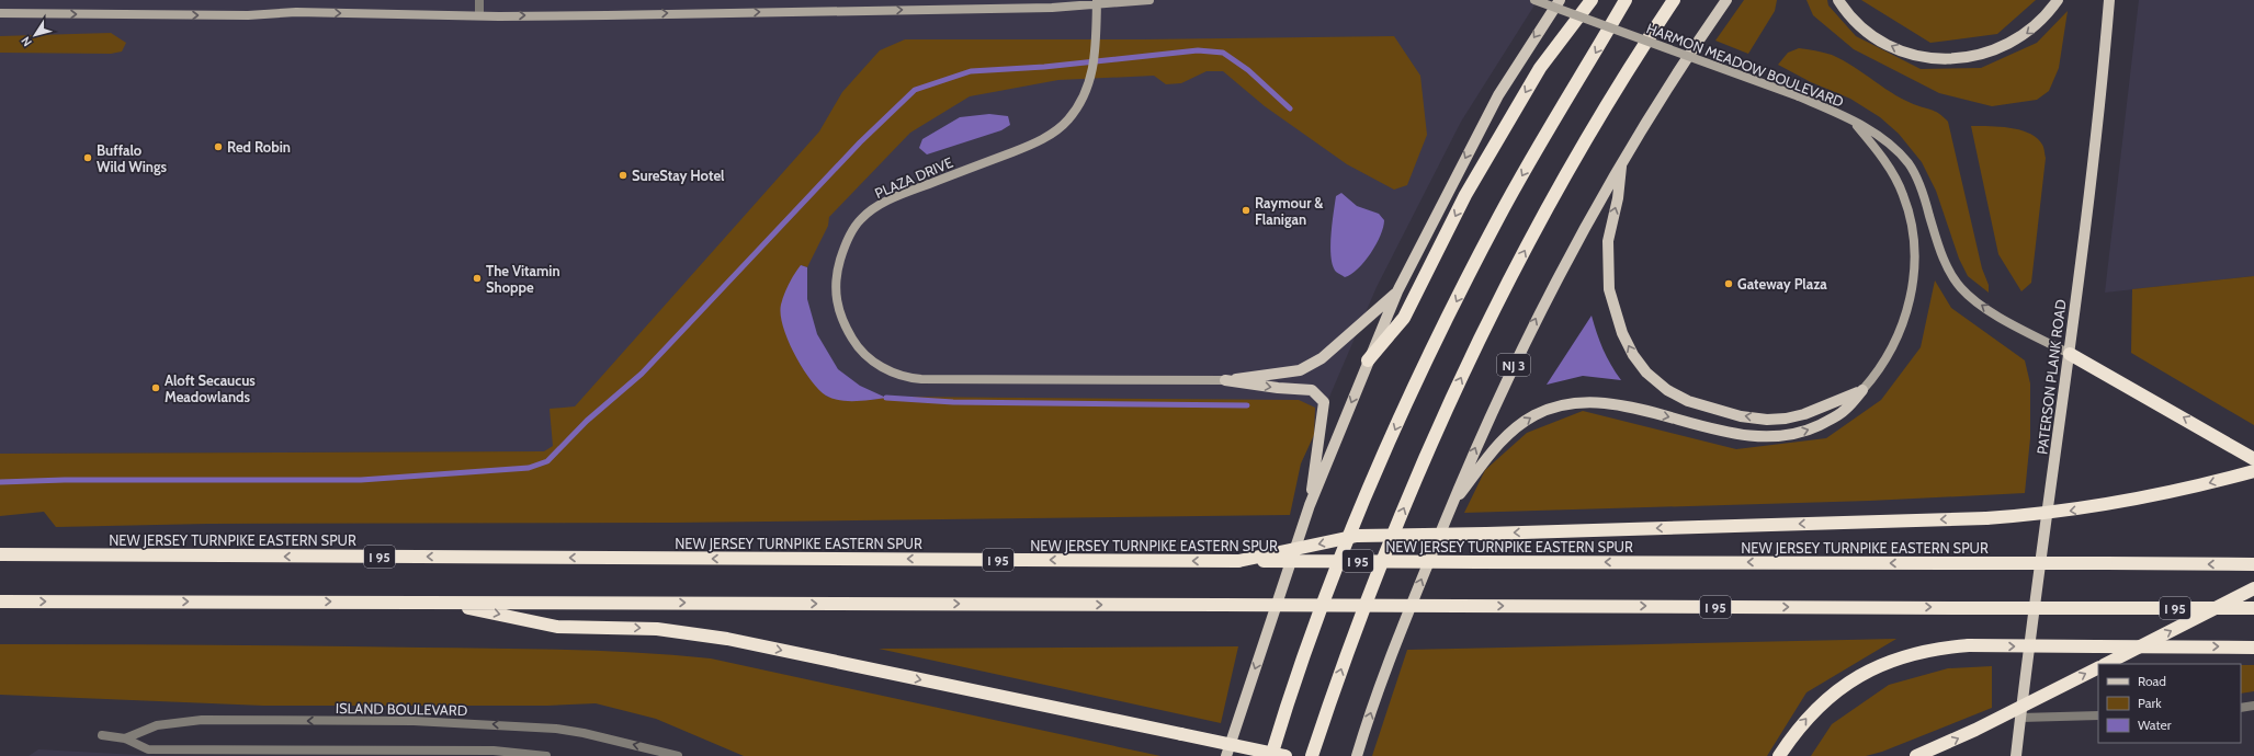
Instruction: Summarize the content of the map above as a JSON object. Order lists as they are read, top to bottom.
{
  "streets": {
    "highway": ["NEW JERSEY TURNPIKE EASTERN SPUR", "I 95"],
    "main road": ["NJ 3", "PATERSON PLANK ROAD"],
    "street": ["HARMON MEADOW BOULEVARD", "PLAZA DRIVE", "ISLAND BOULEVARD"]
  },
  "crossings": [
    ["HARMON MEADOW BOULEVARD", "PATERSON PLANK ROAD"]
  ],
  "one_way": ["HARMON MEADOW BOULEVARD"],
  "places": [
    "Red Robin",
    "Buffalo Wild Wings",
    "SureStay Hotel",
    "Raymour & Flanigan",
    "The Vitamin Shoppe",
    "Gateway Plaza",
    "Aloft Secaucus Meadowlands"
  ],
  "legend": ["Road", "Park", "Water"],
  "north": "bottom left"
}
